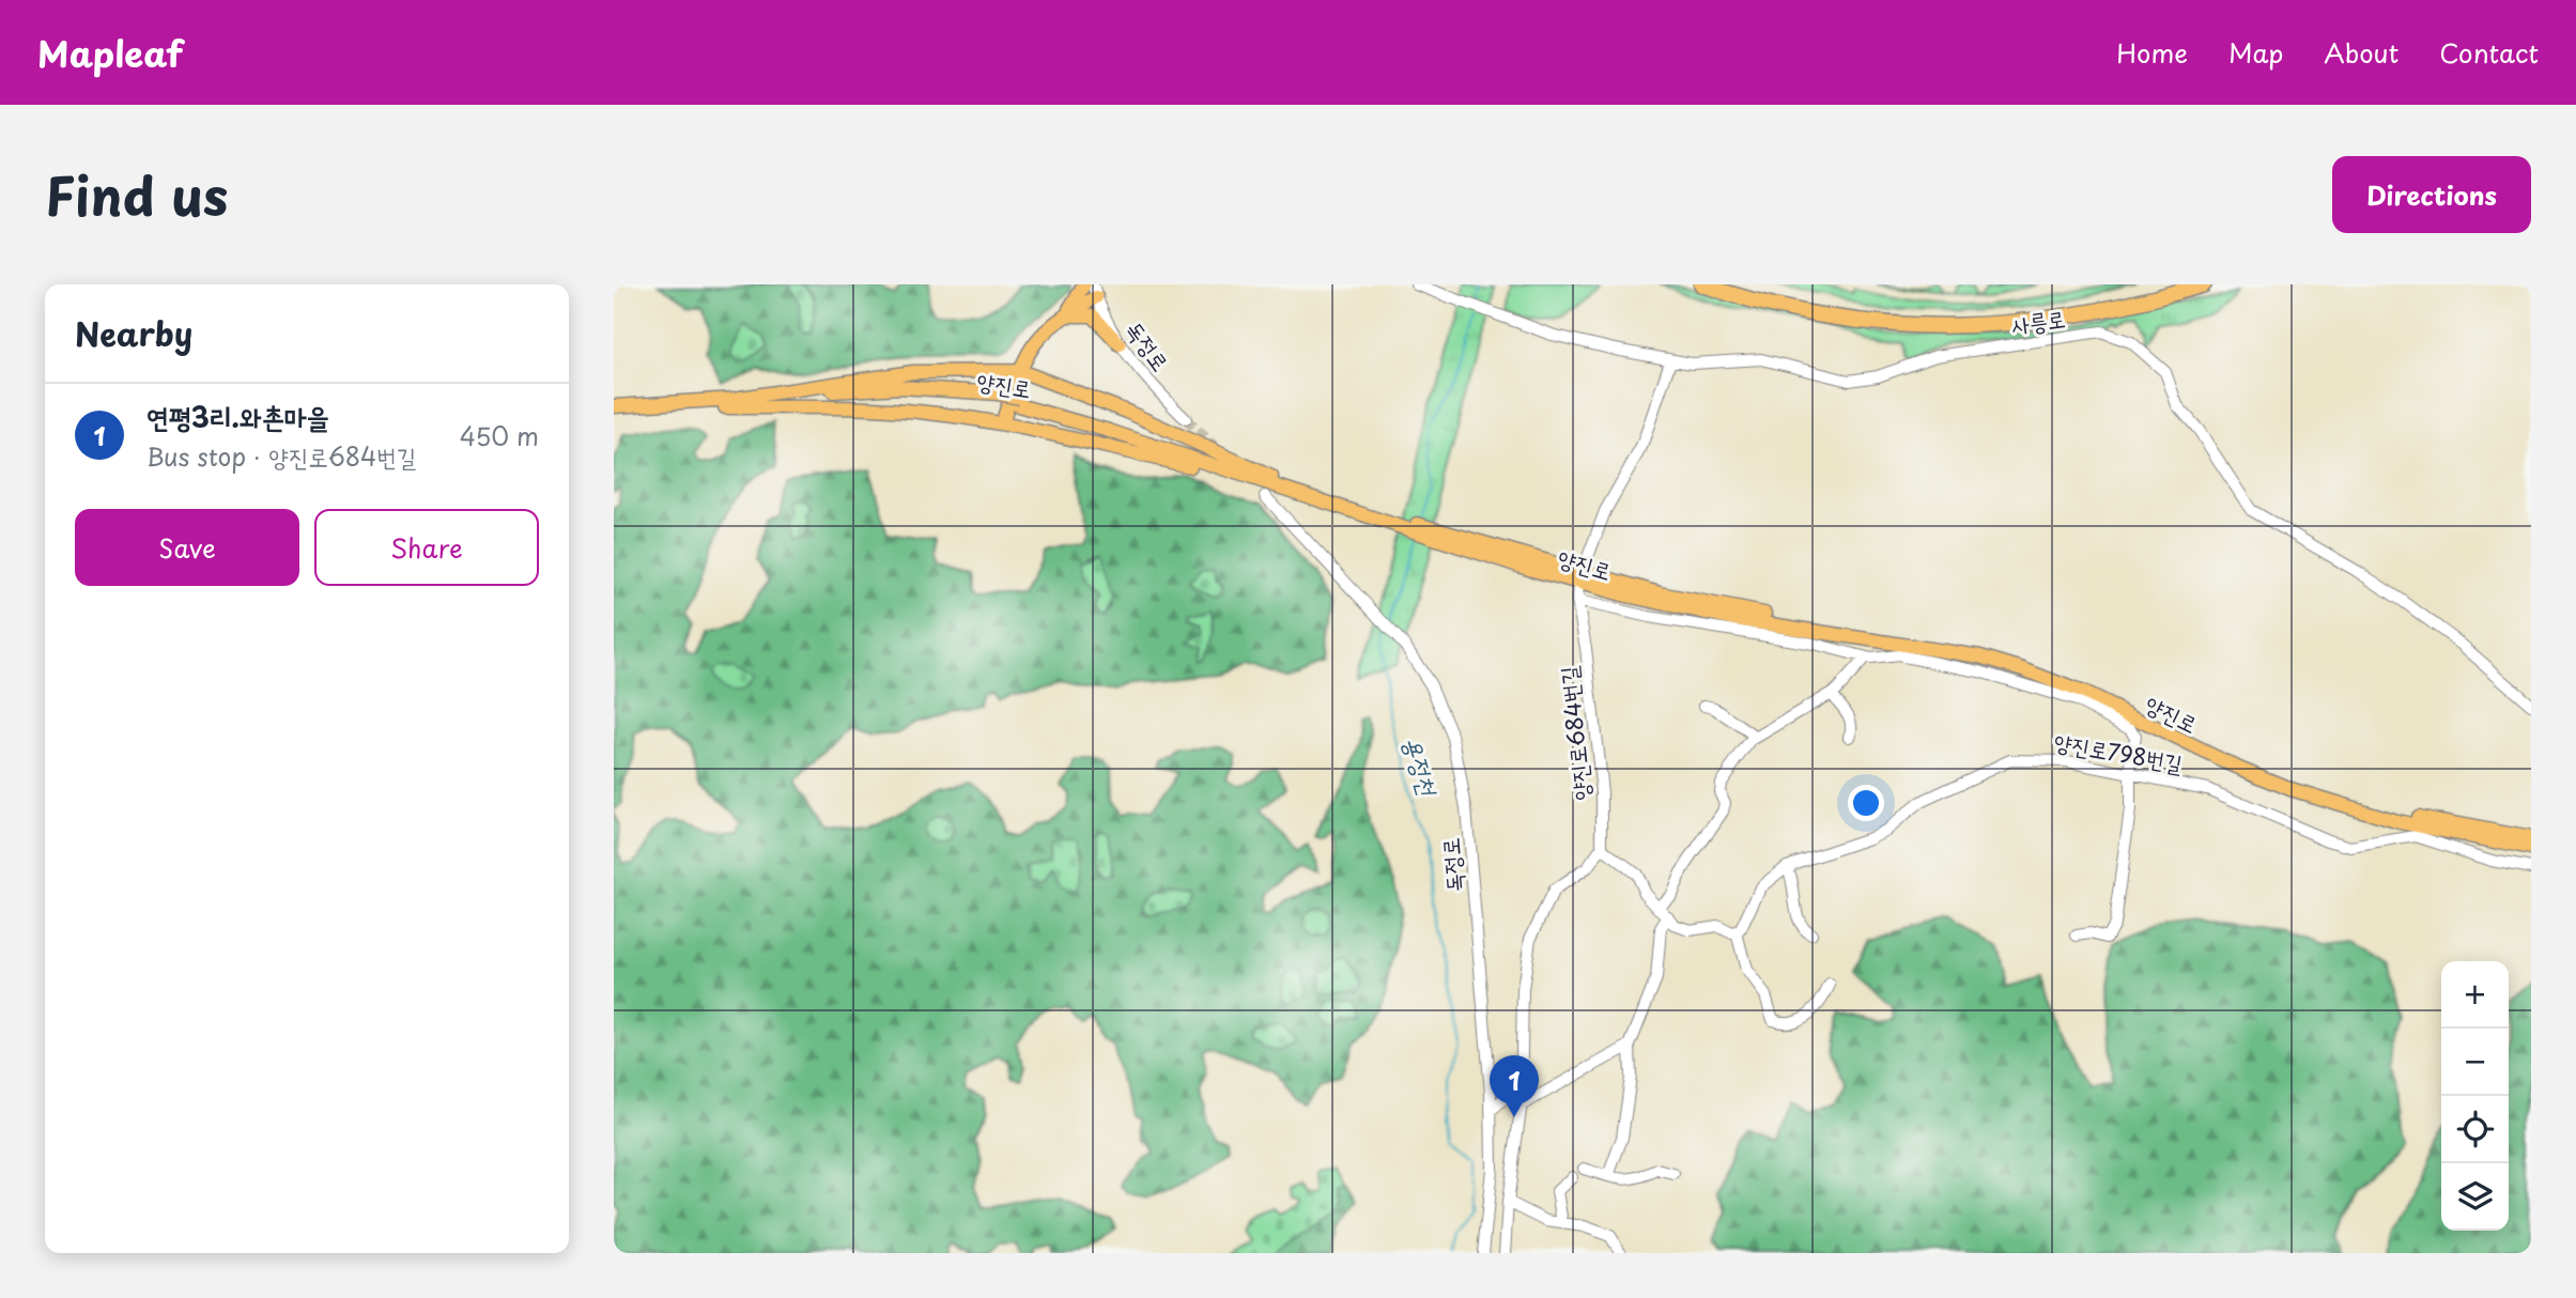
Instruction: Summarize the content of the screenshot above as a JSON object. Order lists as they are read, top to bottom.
{
  "streets": {
    "main road": ["양진로"],
    "street": [
      "사릉로",
      "독정로",
      "양진로684번길",
      "양진로798번길"
    ]
  },
  "crossings": [
    ["사릉로", "양진로684번길"],
    ["양진로", "양진로684번길"]
  ],
  "water": ["용정천"],
  "page": {
    "header": "Mapleaf",
    "nav": [
      "Home",
      "Map",
      "About",
      "Contact"
    ],
    "title": "Find us",
    "buttons": [
      "Directions",
      ["Save", "Share"]
    ],
    "heading": "Nearby",
    "list": [
      {
        "mark": "1",
        "name": "연평3리.와촌마을",
        "note": "Bus stop · 양진로684번길",
        "value": "450 m"
      }
    ],
    "map_buttons": ["+", "−"],
    "pins": "1"
  }
}
